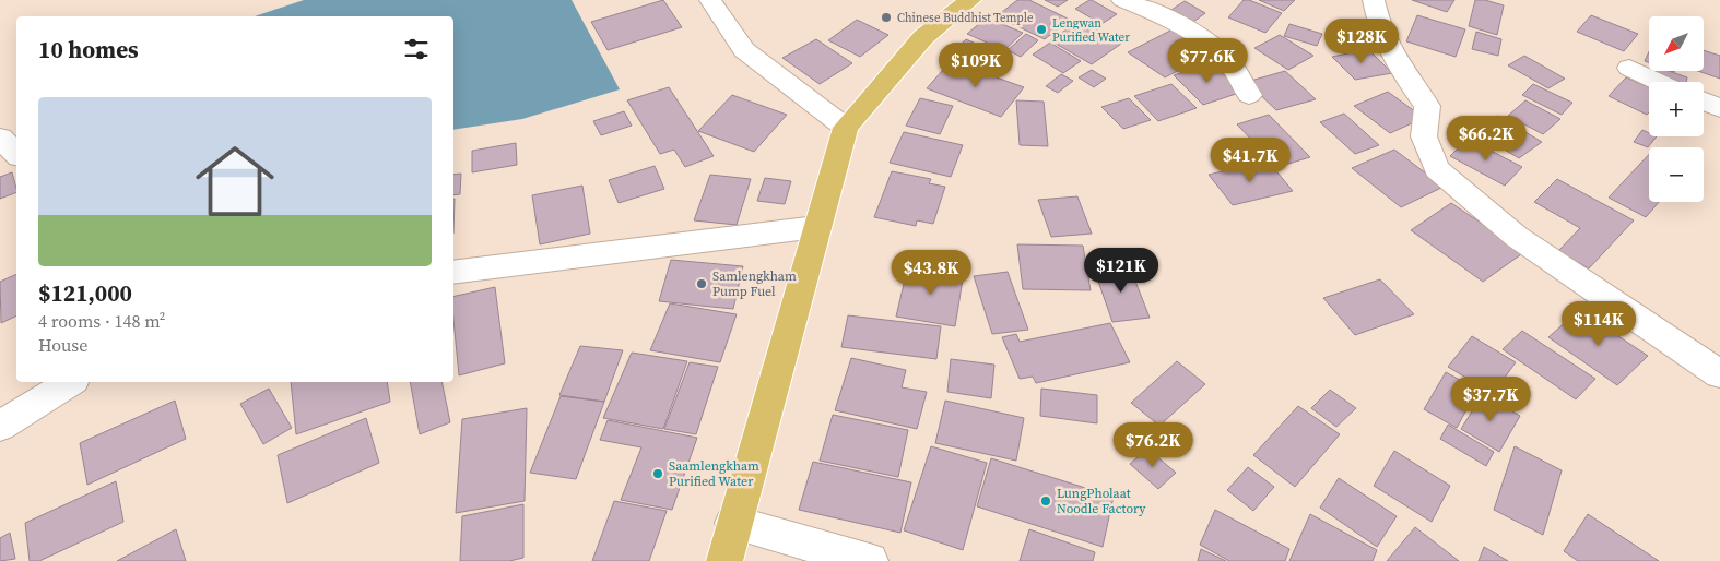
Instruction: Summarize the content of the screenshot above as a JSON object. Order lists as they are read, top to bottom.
{
  "places": [
    "Chinese Buddhist Temple",
    "Lengwan Purified Water",
    "Samlengkham Pump Fuel",
    "Saamlengkham Purified Water",
    "LungPholaat Noodle Factory"
  ],
  "north": "bottom left",
  "page": {
    "map_buttons": ["+", "−"],
    "heading": "10 homes",
    "price": [
      "$128K",
      "$77.6K",
      "$109K",
      "$66.2K",
      "$41.7K",
      "$121K",
      "$43.8K",
      "$114K",
      "$37.7K",
      "$76.2K"
    ],
    "list": [
      {
        "name": "$121,000",
        "note": "4 rooms · 148 m² · House"
      }
    ]
  }
}
